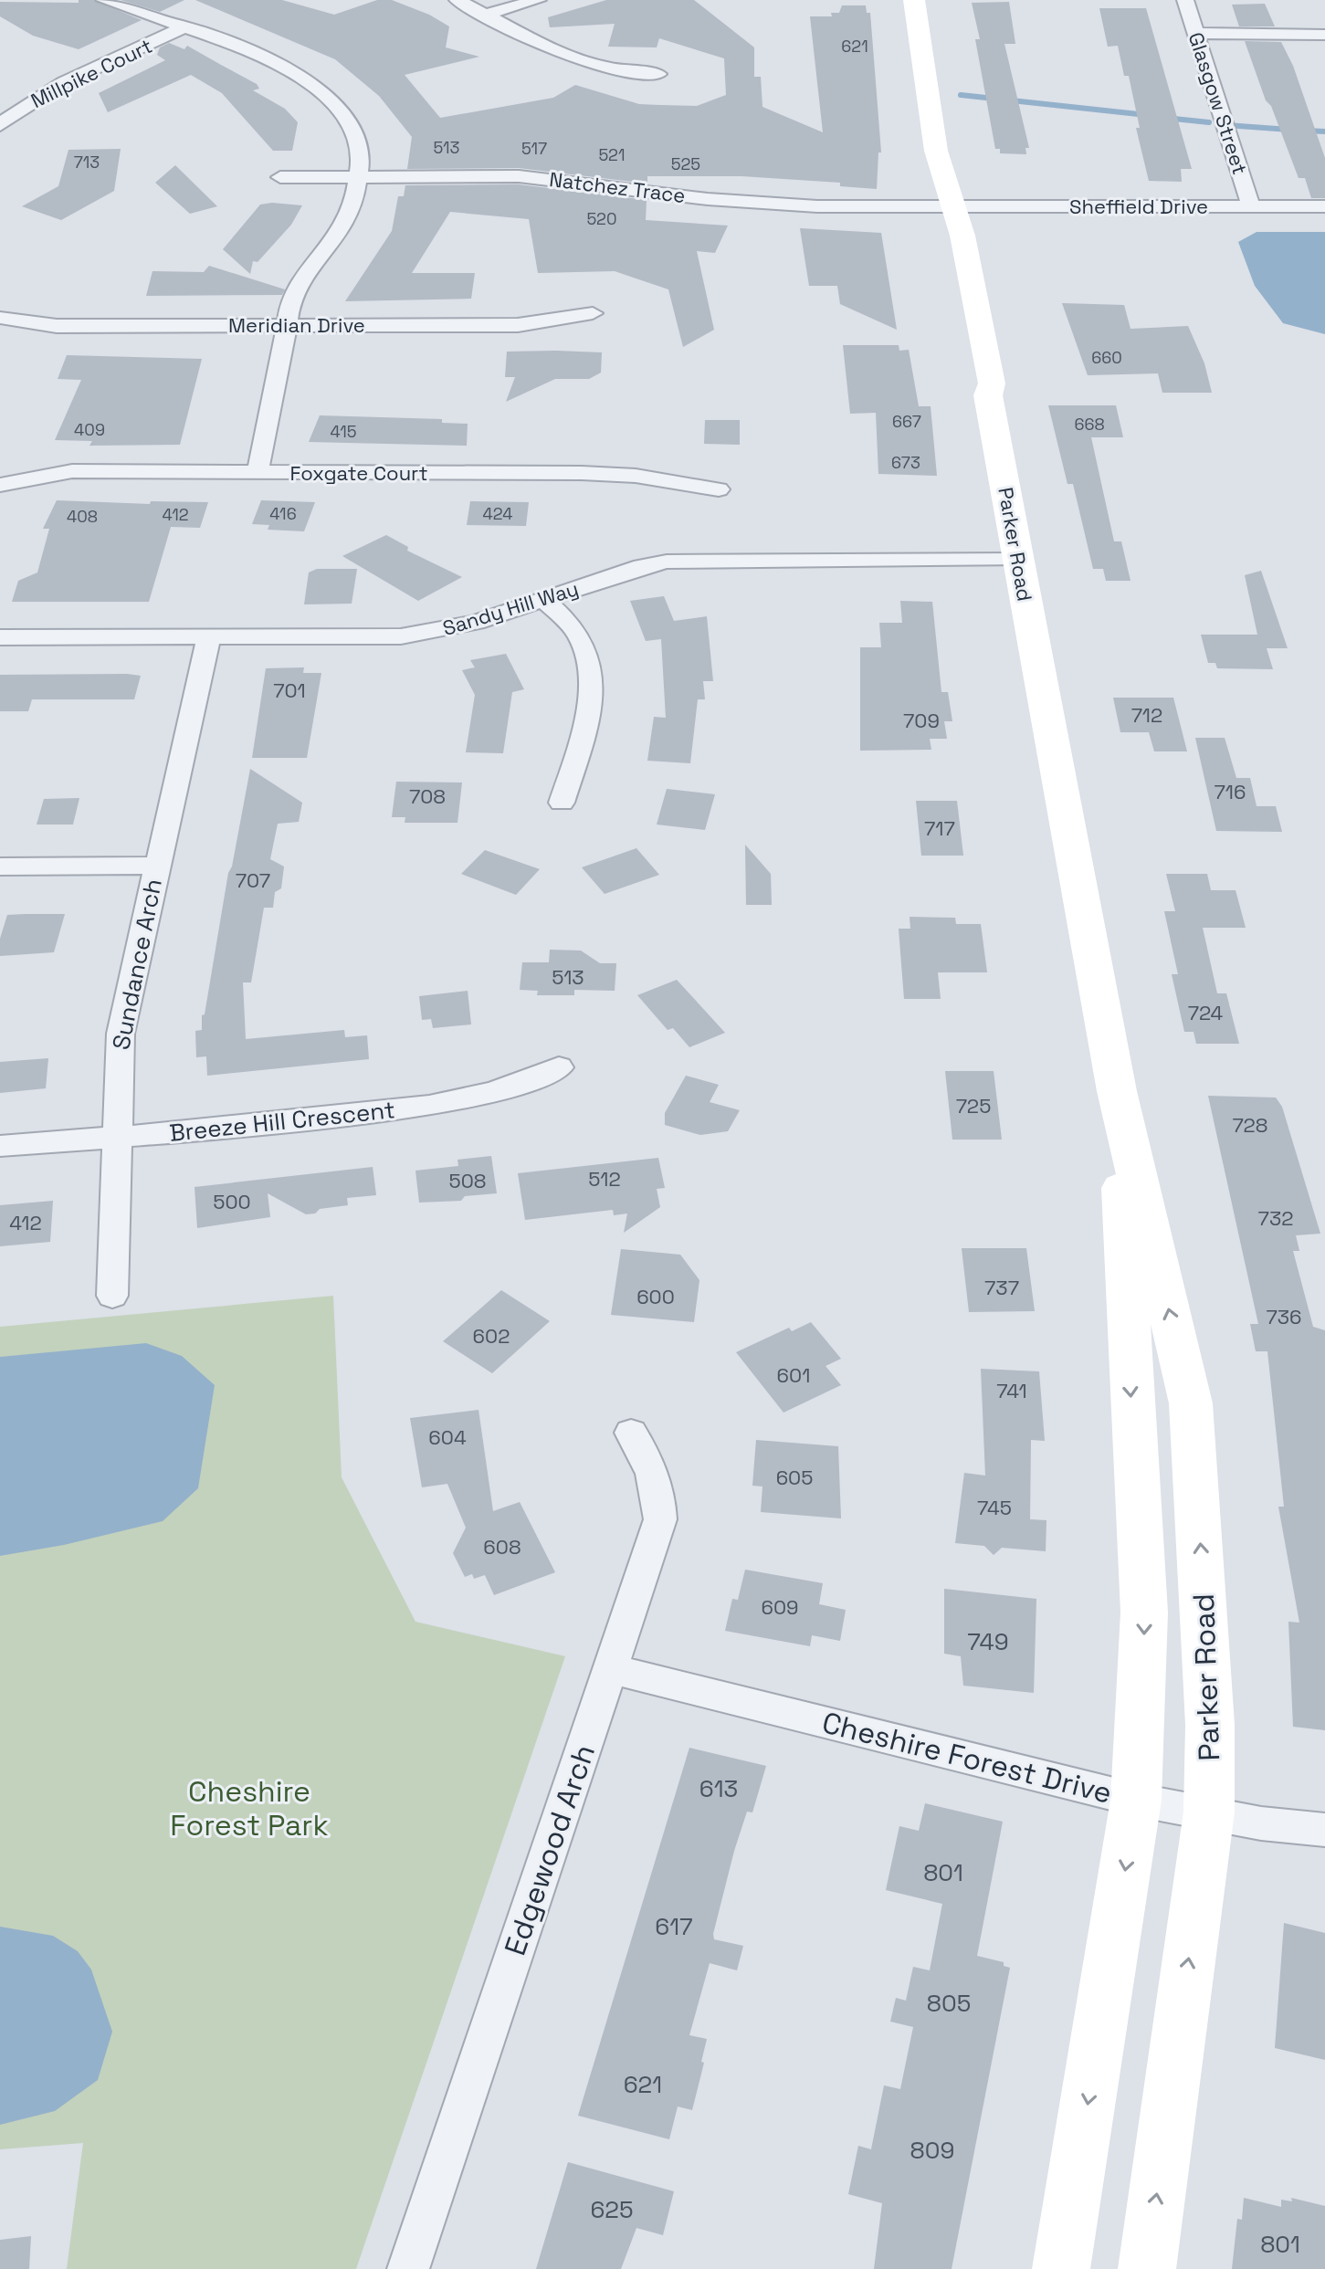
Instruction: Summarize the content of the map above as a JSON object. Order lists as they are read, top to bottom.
{
  "streets": {
    "street": [
      "Millpike Court",
      "Glasgow Street",
      "Natchez Trace",
      "Sheffield Drive",
      "Meridian Drive",
      "Foxgate Court",
      "Parker Road",
      "Sandy Hill Way",
      "Sundance Arch",
      "Breeze Hill Crescent",
      "Cheshire Forest Drive",
      "Edgewood Arch"
    ]
  },
  "crossings": [
    ["Glasgow Street", "Sheffield Drive"],
    ["Natchez Trace", "Sheffield Drive"],
    ["Natchez Trace", "Parker Road"],
    ["Sheffield Drive", "Parker Road"],
    ["Parker Road", "Sandy Hill Way"],
    ["Parker Road", "Cheshire Forest Drive"],
    ["Sandy Hill Way", "Sundance Arch"],
    ["Sundance Arch", "Breeze Hill Crescent"],
    ["Cheshire Forest Drive", "Edgewood Arch"]
  ],
  "parks": ["Cheshire Forest Park"],
  "house_numbers": [
    "621",
    "513",
    "517",
    "521",
    "713",
    "525",
    "520",
    "660",
    "667",
    "668",
    "409",
    "415",
    "673",
    "416",
    "424",
    "412",
    "408",
    "701",
    "712",
    "709",
    "716",
    "708",
    "717",
    "707",
    "513",
    "724",
    "725",
    "728",
    "512",
    "508",
    "500",
    "732",
    "412",
    "737",
    "600",
    "736",
    "602",
    "601",
    "741",
    "604",
    "605",
    "745",
    "608",
    "609",
    "749",
    "613",
    "801",
    "617",
    "805",
    "621",
    "809",
    "625",
    "801"
  ]
}
